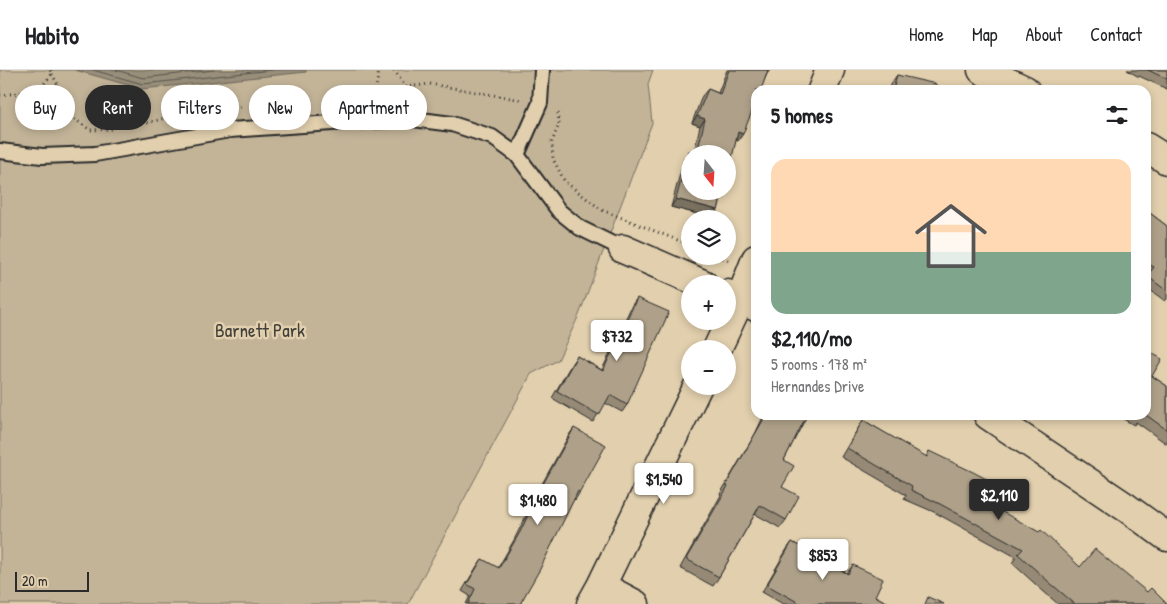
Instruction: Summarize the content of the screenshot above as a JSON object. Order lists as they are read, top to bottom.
{
  "parks": ["Barnett Park"],
  "scale_bar": "20 m",
  "north": "bottom",
  "page": {
    "header": "Habito",
    "nav": [
      "Home",
      "Map",
      "About",
      "Contact"
    ],
    "chip": [
      "Buy",
      "Rent",
      "Filters",
      "New",
      "Apartment"
    ],
    "heading": "5 homes",
    "map_buttons": ["+", "−"],
    "list": [
      {
        "name": "$2,110/mo",
        "note": "5 rooms · 178 m² · Hernandes Drive"
      }
    ],
    "price": [
      "$732",
      "$1,540",
      "$2,110",
      "$1,480",
      "$853"
    ],
    "scale": "20 m"
  }
}
